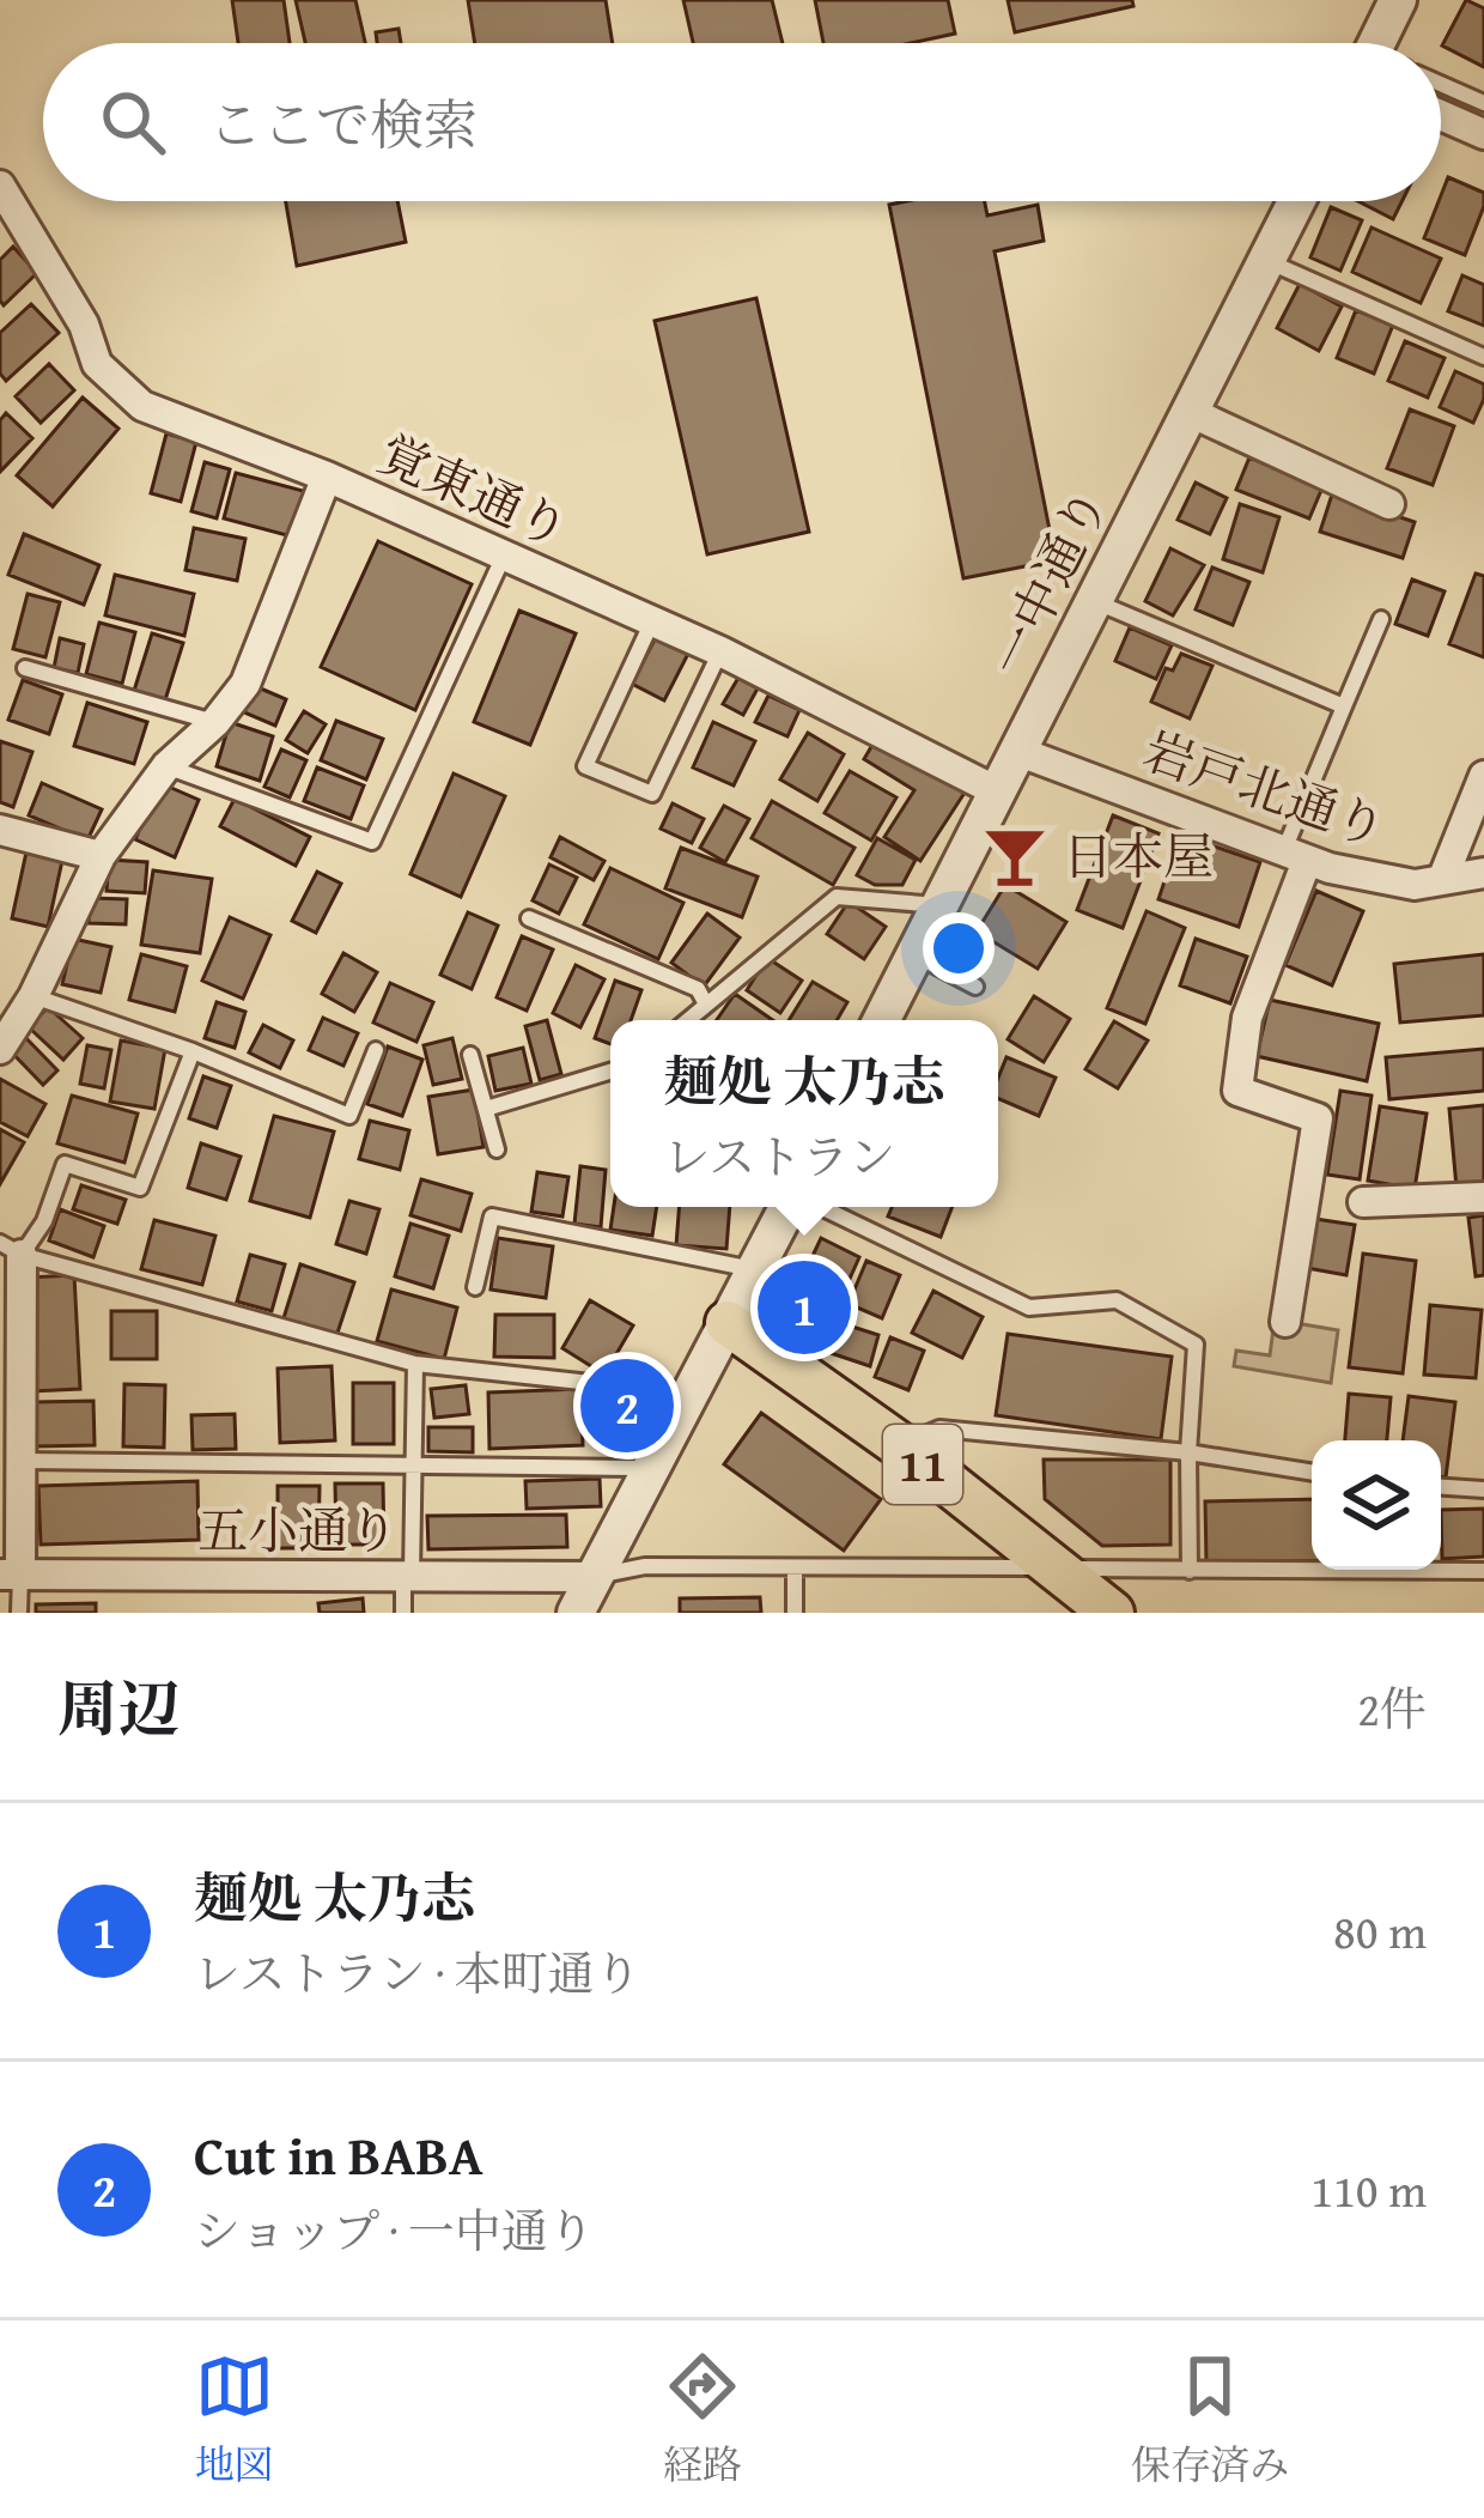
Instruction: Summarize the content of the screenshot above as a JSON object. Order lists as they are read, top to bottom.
{
  "streets": {
    "main road": ["11"],
    "street": [
      "覚東通り",
      "一中通り",
      "岩戸北通り",
      "五小通り"
    ]
  },
  "crossings": [
    ["覚東通り", "一中通り"],
    ["一中通り", "岩戸北通り"]
  ],
  "places": {
    "bar": ["日本屋"]
  },
  "page": {
    "search": "ここで検索",
    "popup": ["麺処 太乃志", "レストラン"],
    "pins": ["1", "2"],
    "heading": ["周辺", "2件"],
    "list": [
      {
        "mark": "1",
        "name": "麺処 太乃志",
        "note": "レストラン · 本町通り",
        "value": "80 m"
      },
      {
        "mark": "2",
        "name": "Cut in BABA",
        "note": "ショップ · 一中通り",
        "value": "110 m"
      }
    ],
    "nav": ["地図", "経路", "保存済み"]
  }
}
